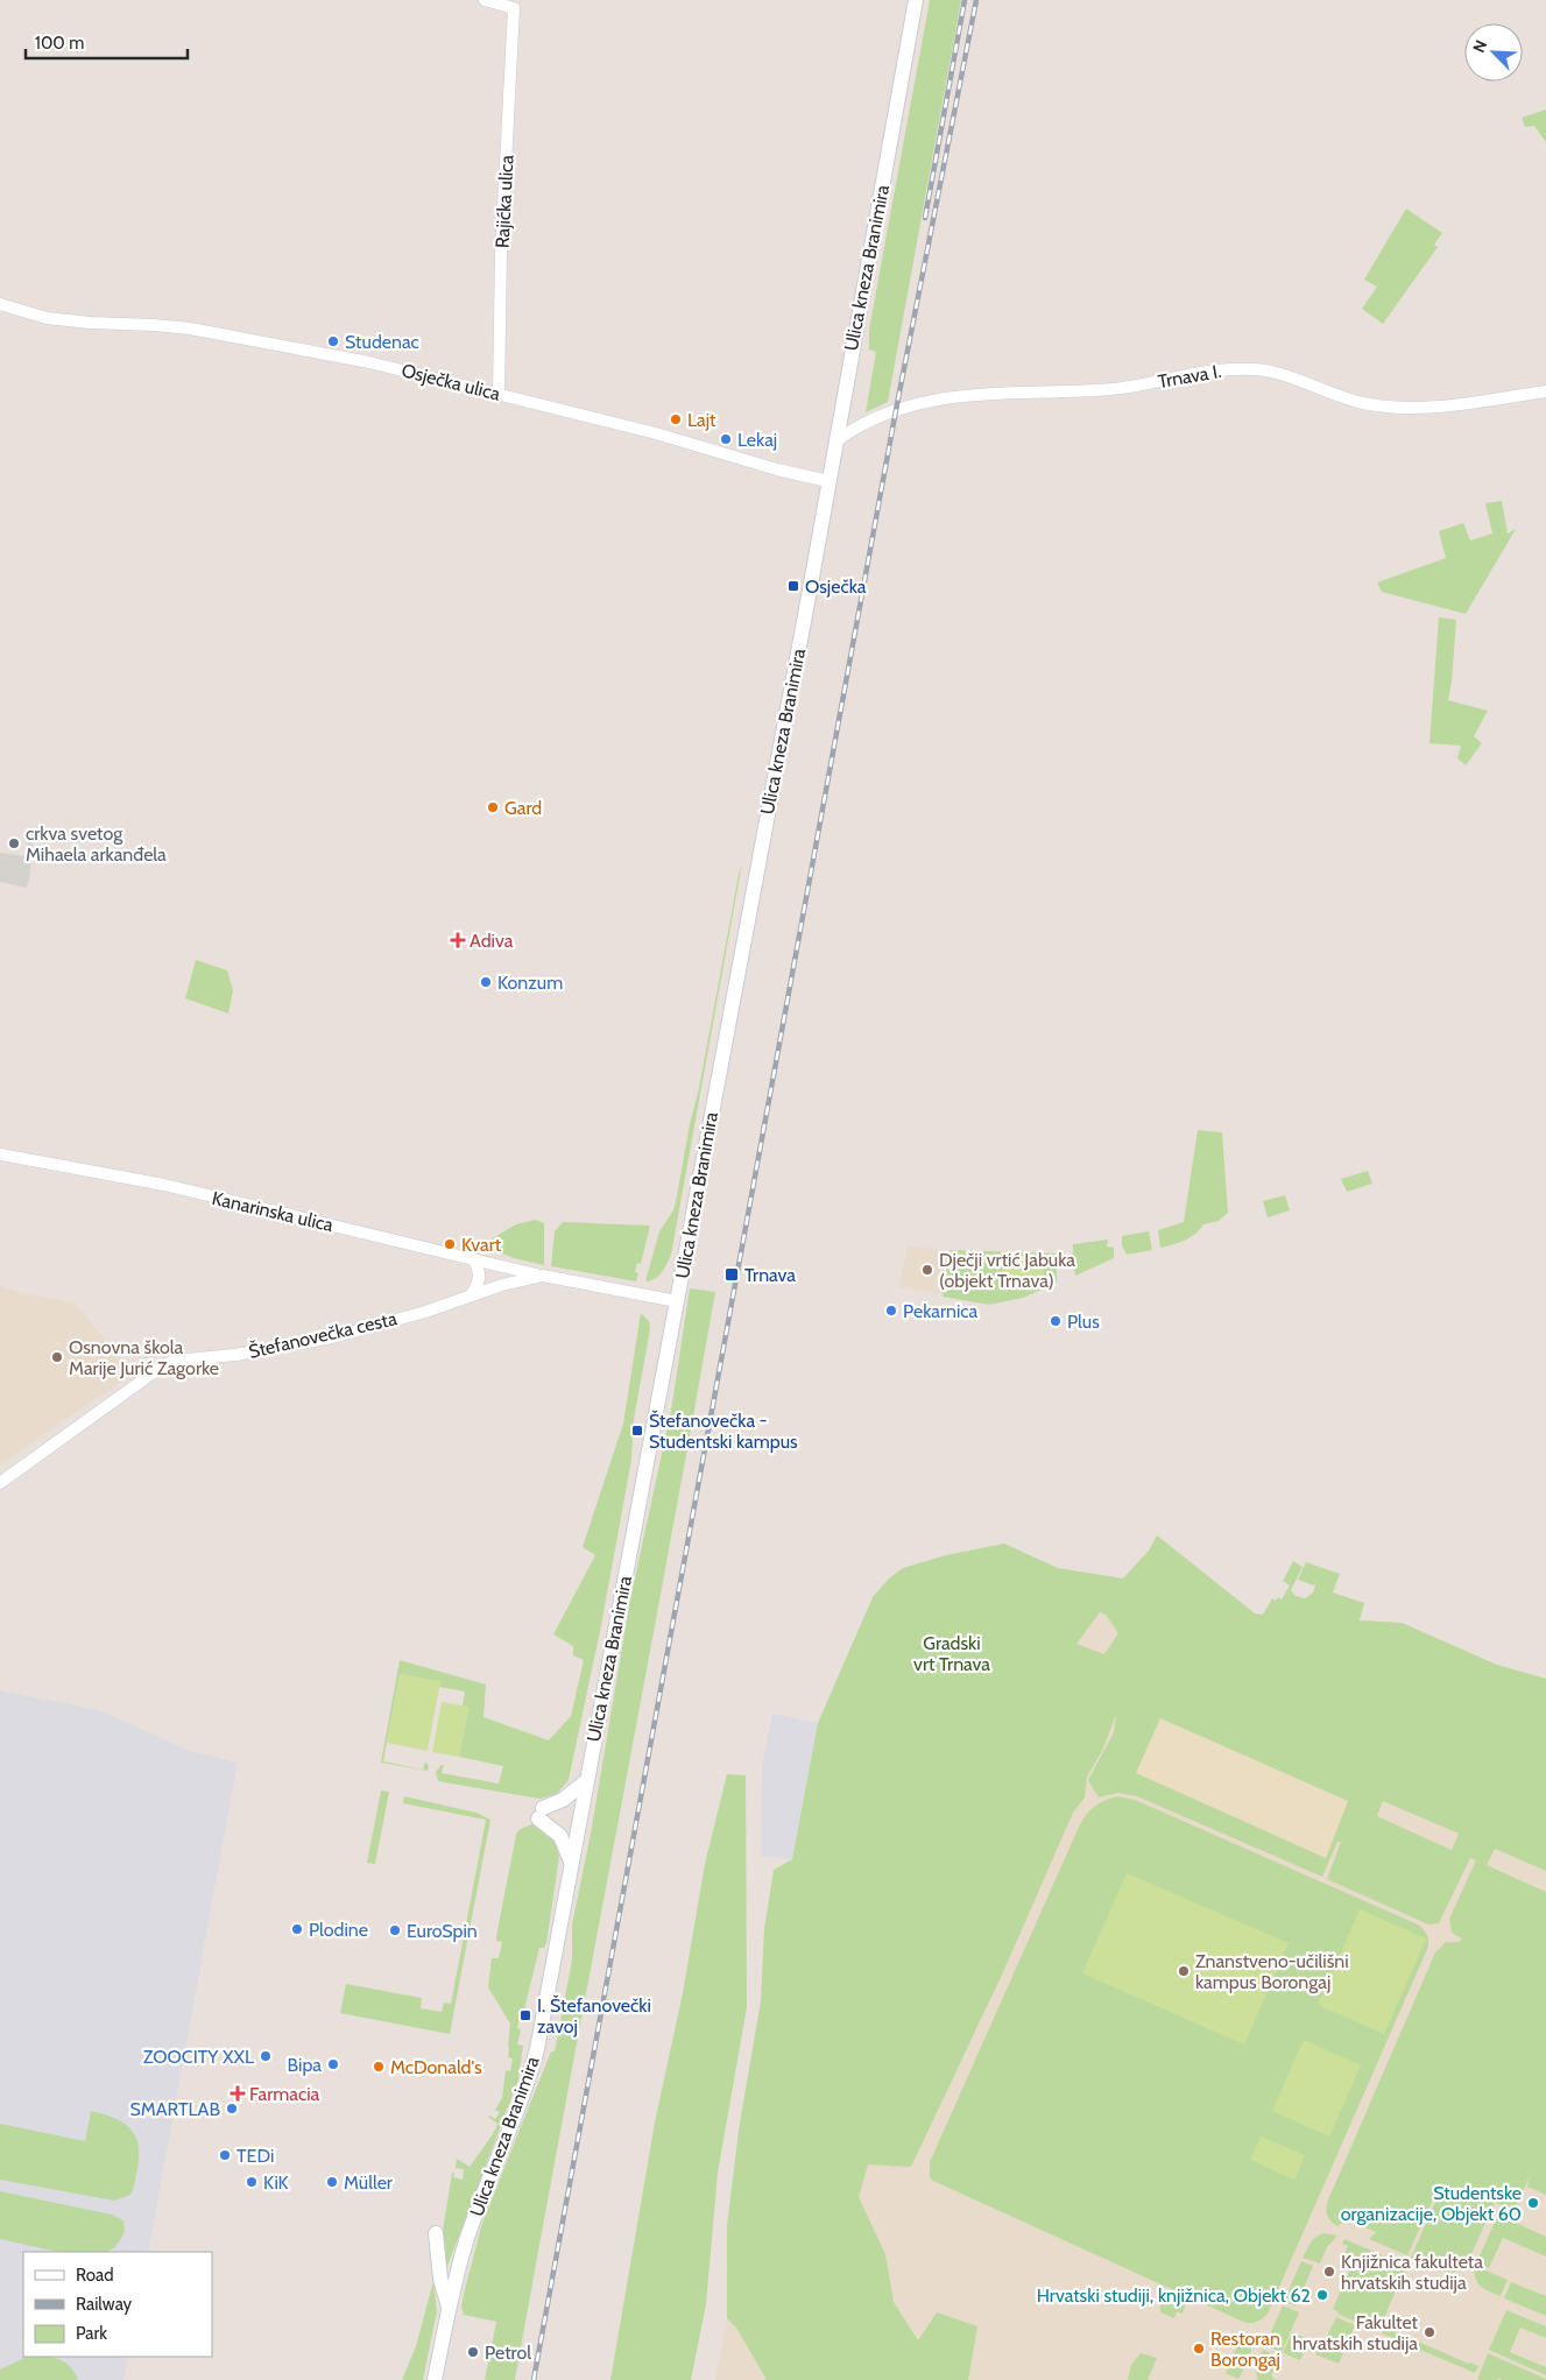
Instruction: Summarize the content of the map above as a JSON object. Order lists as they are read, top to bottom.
{
  "streets": {
    "main road": ["Ulica kneza Branimira"],
    "street": [
      "Rajićka ulica",
      "Trnava I.",
      "Osječka ulica",
      "Kanarinska ulica",
      "Štefanovečka cesta"
    ]
  },
  "crossings": [
    ["Rajićka ulica", "Osječka ulica"],
    ["Ulica kneza Branimira", "Trnava I."],
    ["Ulica kneza Branimira", "Osječka ulica"],
    ["Ulica kneza Branimira", "Štefanovečka cesta"],
    ["Kanarinska ulica", "Štefanovečka cesta"]
  ],
  "parks": ["Gradski vrt Trnava"],
  "places": {
    "other": [
      "Studenac",
      "Lajt",
      "Lekaj",
      "Gard",
      "crkva svetog Mihaela arkanđela",
      "Konzum",
      "Kvart",
      "Dječji vrtić Jabuka (objekt Trnava)",
      "Pekarnica",
      "Plus",
      "Osnovna škola Marije Jurić Zagorke",
      "Plodine",
      "EuroSpin",
      "Znanstveno-učilišni kampus Borongaj",
      "ZOOCITY XXL",
      "Bipa",
      "McDonald's",
      "SMARTLAB",
      "TEDi",
      "KiK",
      "Müller",
      "Studentske organizacije, Objekt 60",
      "Knjižnica fakulteta hrvatskih studija",
      "Hrvatski studiji, knjižnica, Objekt 62",
      "Fakultet hrvatskih studija",
      "Restoran Borongaj",
      "Petrol"
    ],
    "transit": [
      "Osječka",
      "Trnava",
      "Štefanovečka - Studentski kampus",
      "I. Štefanovečki zavoj"
    ],
    "health": ["Adiva", "Farmacia"]
  },
  "legend": ["Road", "Railway", "Park"],
  "scale_bar": "100 m",
  "north": "top left"
}
